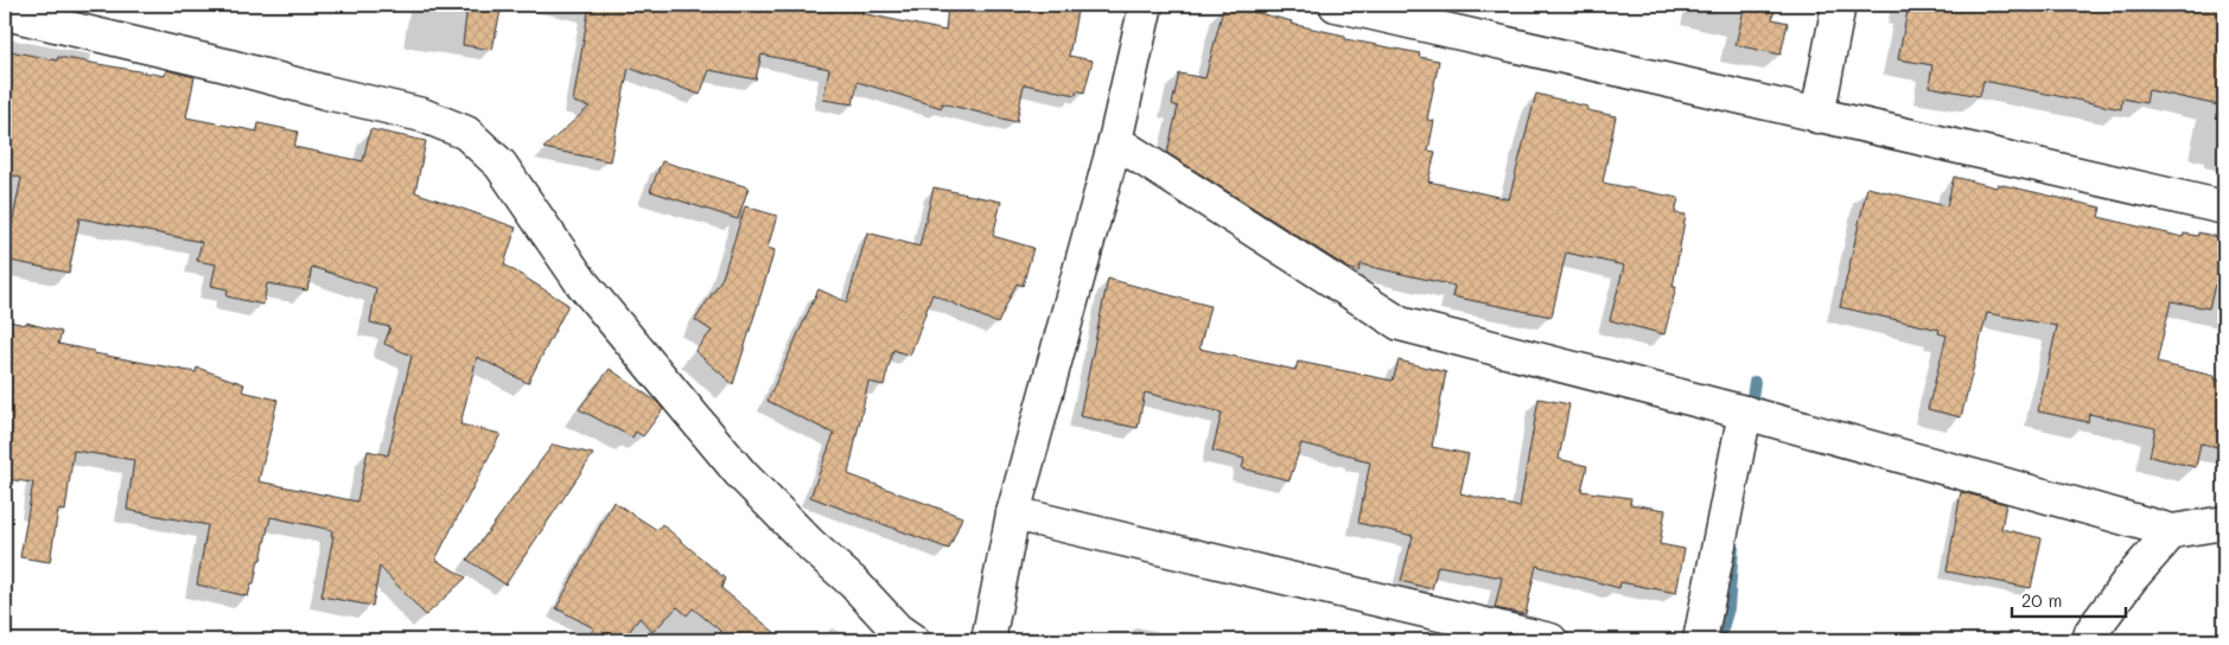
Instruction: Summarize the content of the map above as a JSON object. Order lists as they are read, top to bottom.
{
  "scale_bar": "20 m"
}
